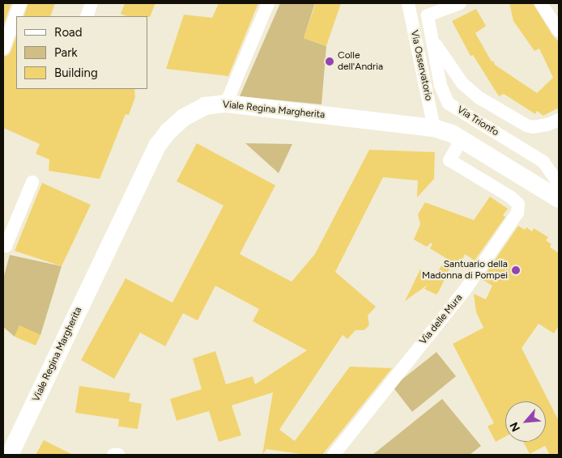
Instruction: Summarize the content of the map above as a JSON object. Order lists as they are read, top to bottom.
{
  "streets": {
    "main road": ["Viale Regina Margherita"],
    "street": ["Via Osservatorio", "Via Trionfo", "Via delle Mura"]
  },
  "crossings": [
    ["Via Osservatorio", "Viale Regina Margherita"],
    ["Viale Regina Margherita", "Via Trionfo"],
    ["Viale Regina Margherita", "Via delle Mura"]
  ],
  "places": ["Colle dell'Andria", "Santuario della Madonna di Pompei"],
  "legend": ["Road", "Park", "Building"],
  "north": "bottom left"
}
